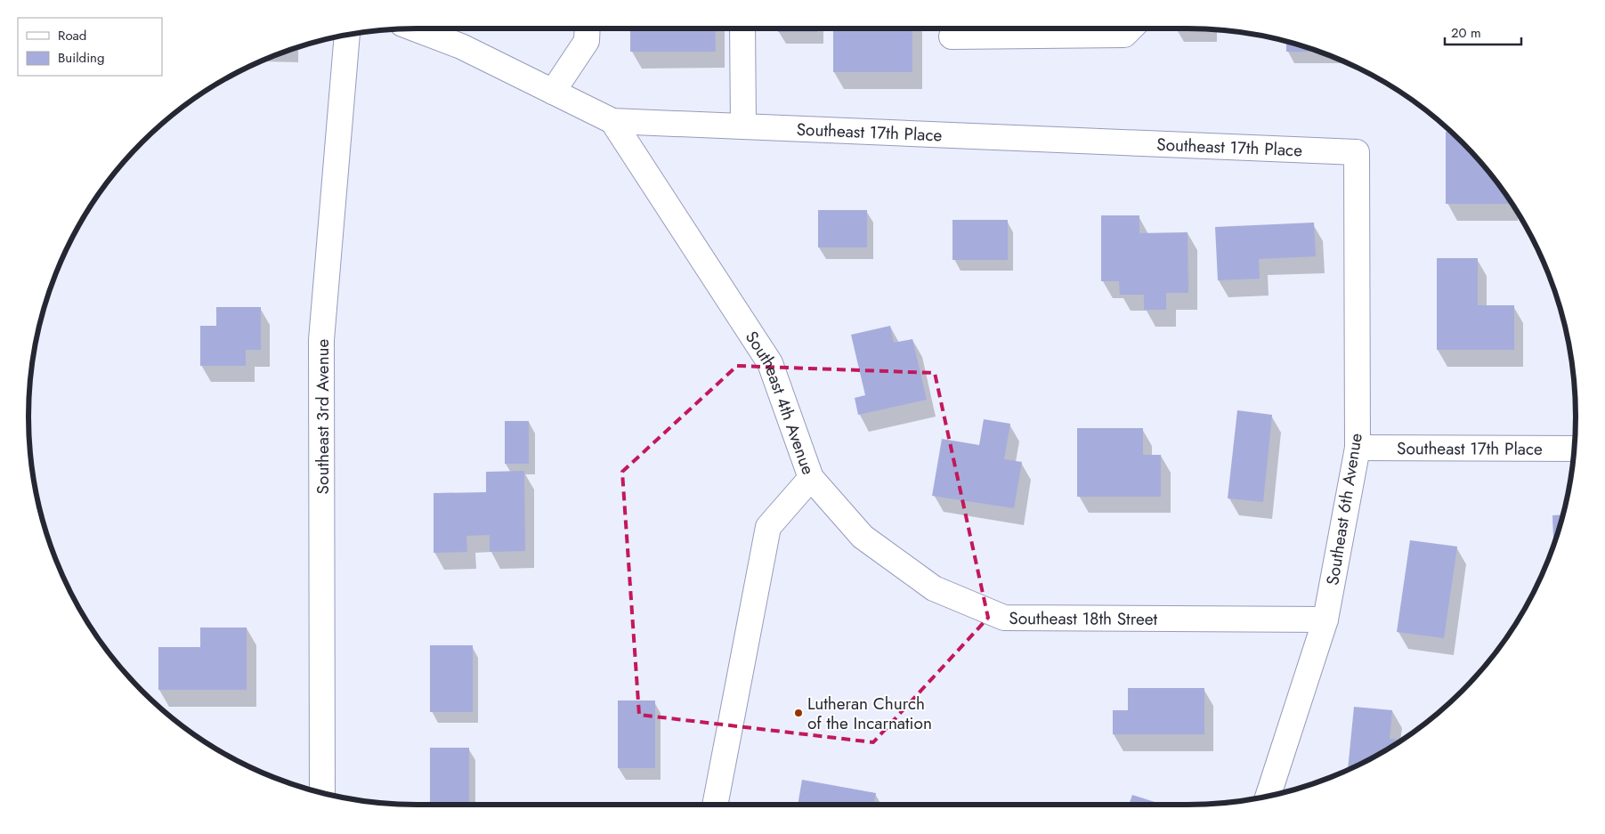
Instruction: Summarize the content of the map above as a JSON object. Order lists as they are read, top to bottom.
{
  "streets": {
    "street": [
      "Southeast 17th Place",
      "Southeast 4th Avenue",
      "Southeast 3rd Avenue",
      "Southeast 6th Avenue",
      "Southeast 18th Street"
    ]
  },
  "crossings": [
    ["Southeast 17th Place", "Southeast 4th Avenue"],
    ["Southeast 17th Place", "Southeast 6th Avenue"],
    ["Southeast 4th Avenue", "Southeast 18th Street"],
    ["Southeast 6th Avenue", "Southeast 18th Street"]
  ],
  "places": ["Lutheran Church of the Incarnation"],
  "legend": ["Road", "Building"],
  "scale_bar": "20 m"
}
